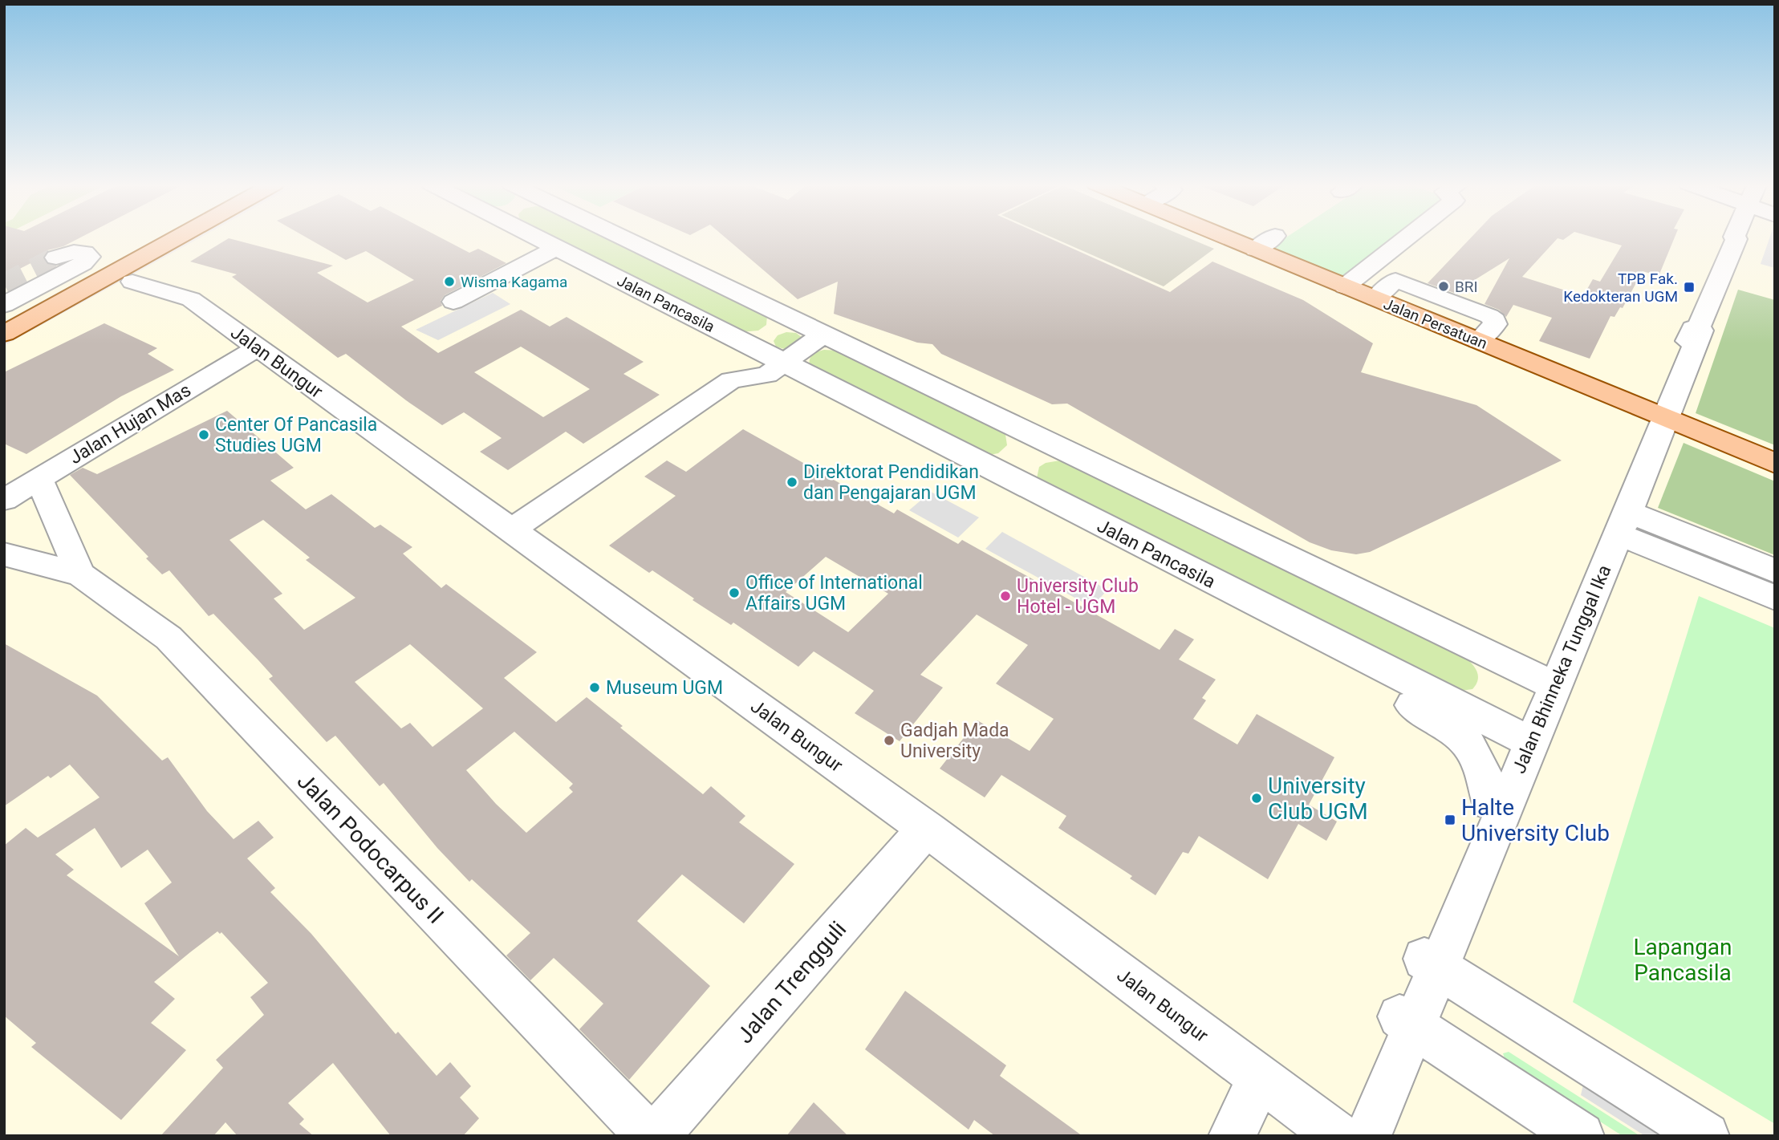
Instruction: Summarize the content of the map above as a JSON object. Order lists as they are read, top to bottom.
{
  "streets": {
    "main road": ["Jalan Persatuan"],
    "street": [
      "Jalan Pancasila",
      "Jalan Bungur",
      "Jalan Hujan Mas",
      "Jalan Bhinneka Tunggal Ika",
      "Jalan Podocarpus II",
      "Jalan Trengguli"
    ]
  },
  "crossings": [
    ["Jalan Pancasila", "Jalan Bhinneka Tunggal Ika"],
    ["Jalan Persatuan", "Jalan Bhinneka Tunggal Ika"],
    ["Jalan Bungur", "Jalan Hujan Mas"],
    ["Jalan Bungur", "Jalan Trengguli"]
  ],
  "parks": ["Lapangan Pancasila"],
  "places": {
    "other": [
      "Wisma Kagama",
      "BRI",
      "Center Of Pancasila Studies UGM",
      "Direktorat Pendidikan dan Pengajaran UGM",
      "Office of International Affairs UGM",
      "University Club Hotel - UGM",
      "Museum UGM",
      "Gadjah Mada University",
      "University Club UGM"
    ],
    "transit": ["TPB Fak. Kedokteran UGM", "Halte University Club"]
  }
}
